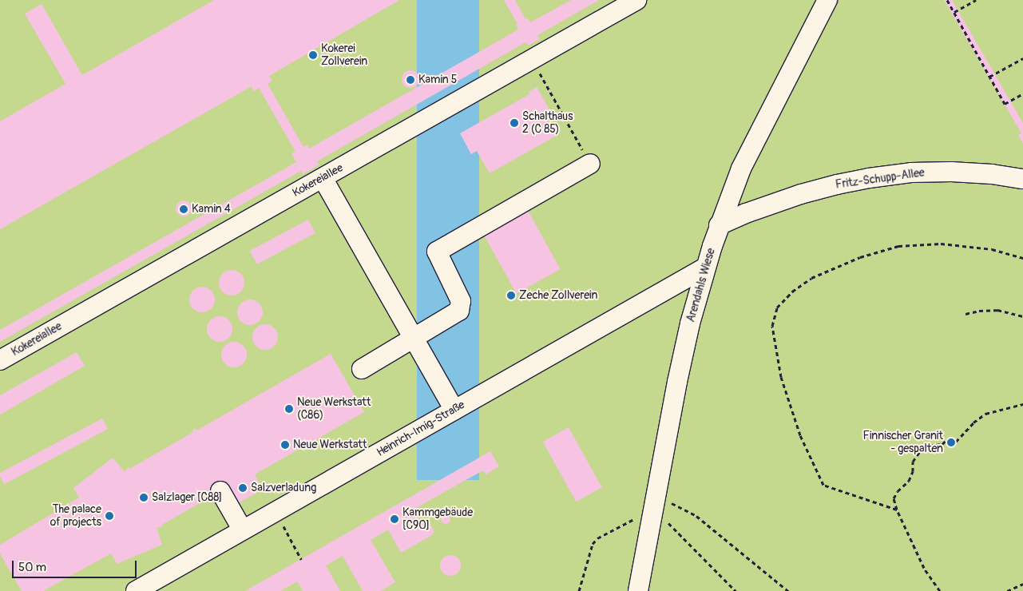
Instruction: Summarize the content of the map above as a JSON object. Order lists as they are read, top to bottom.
{
  "streets": {
    "street": [
      "Fritz-Schupp-Allee",
      "Kokereiallee",
      "Arendahls Wiese",
      "Heinrich-Imig-Straße"
    ]
  },
  "crossings": [
    ["Fritz-Schupp-Allee", "Arendahls Wiese"],
    ["Arendahls Wiese", "Heinrich-Imig-Straße"]
  ],
  "places": [
    "Kokerei Zollverein",
    "Kamin 5",
    "Schalthaus 2 (C 85)",
    "Kamin 4",
    "Zeche Zollverein",
    "Neue Werkstatt (C86)",
    "Finnischer Granit - gespalten",
    "Neue Werkstatt",
    "Salzverladung",
    "Salzlager [C88]",
    "The palace of projects",
    "Kammgebäude [C90]"
  ],
  "scale_bar": "50 m"
}
